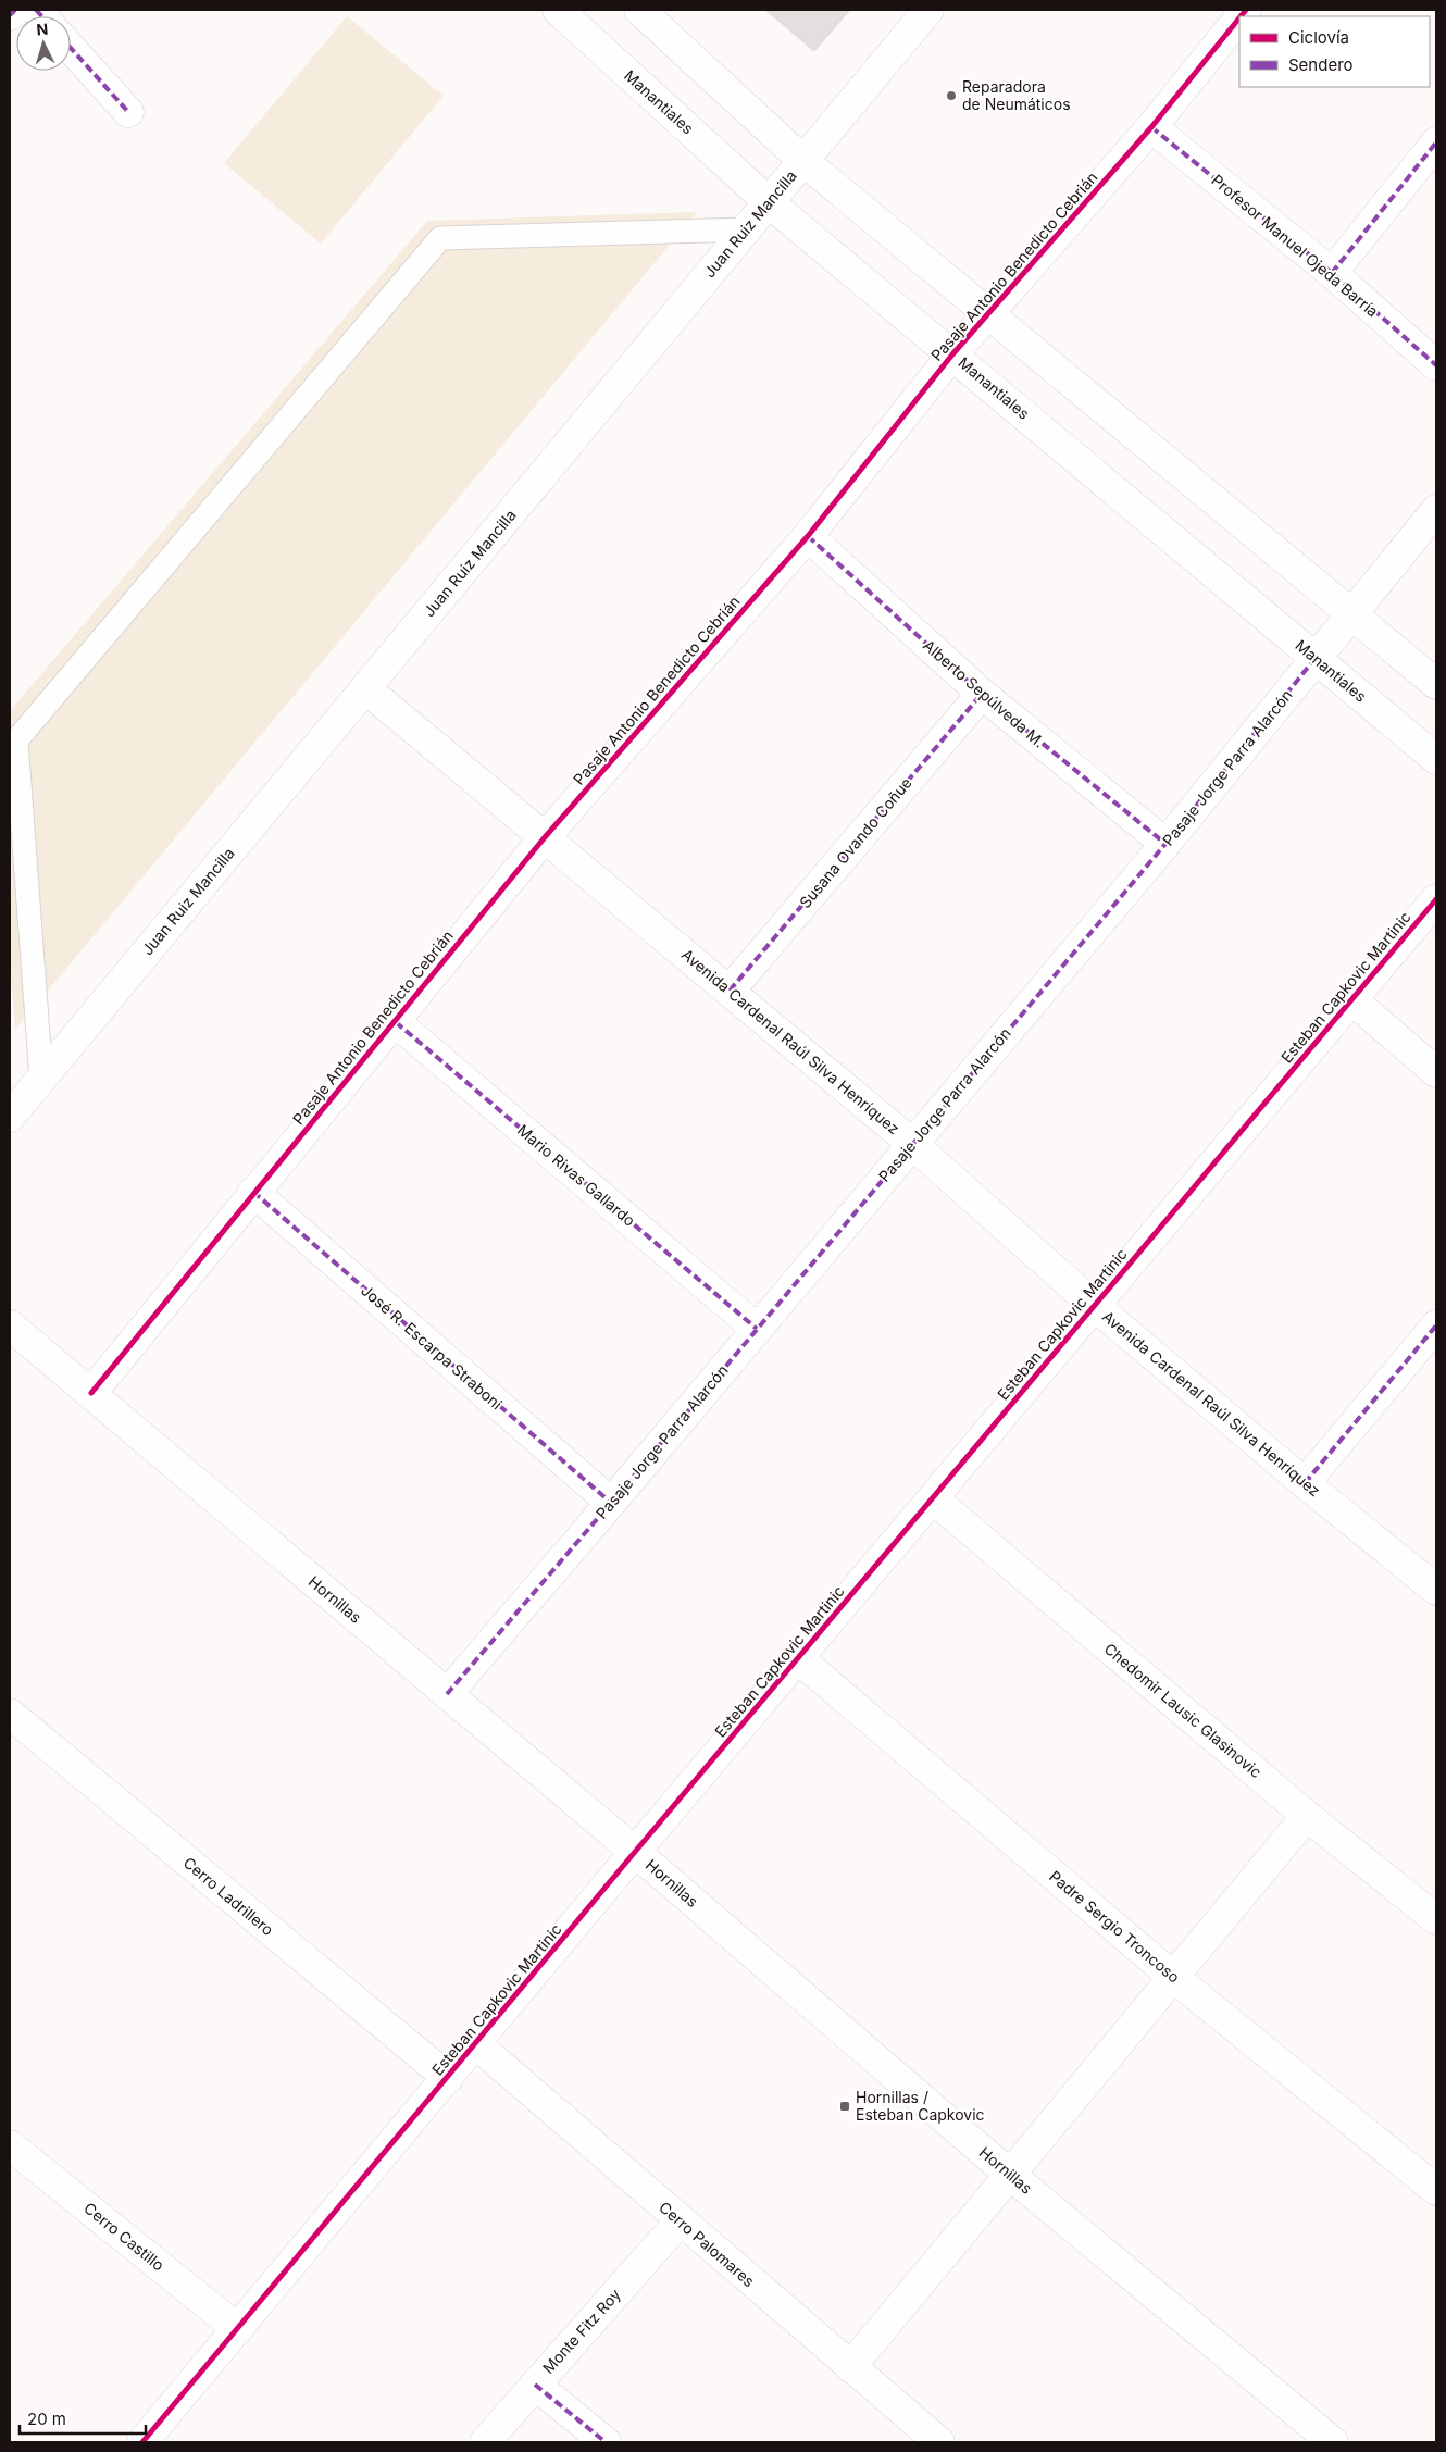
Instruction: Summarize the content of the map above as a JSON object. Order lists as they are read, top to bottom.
{
  "streets": {
    "street": [
      "Manantiales",
      "Juan Ruiz Mancilla",
      "Profesor Manuel Ojeda Barría",
      "Pasaje Antonio Benedicto Cebrián",
      "Alberto Sepúlveda M.",
      "Pasaje Jorge Parra Alarcón",
      "Susana Ovando Coñue",
      "Esteban Capkovic Martinic",
      "Avenida Cardenal Raúl Silva Henríquez",
      "Mario Rivas Gallardo",
      "José R. Escarpa Straboni",
      "Hornillas",
      "Chedomir Lausic Glasinovic",
      "Cerro Ladrillero",
      "Padre Sergio Troncoso",
      "Cerro Castillo",
      "Cerro Palomares",
      "Monte Fitz Roy"
    ]
  },
  "crossings": [
    ["Manantiales", "Juan Ruiz Mancilla"],
    ["Manantiales", "Pasaje Antonio Benedicto Cebrián"],
    ["Manantiales", "Pasaje Jorge Parra Alarcón"],
    ["Juan Ruiz Mancilla", "Avenida Cardenal Raúl Silva Henríquez"],
    ["Profesor Manuel Ojeda Barría", "Pasaje Antonio Benedicto Cebrián"],
    ["Pasaje Antonio Benedicto Cebrián", "Alberto Sepúlveda M."],
    ["Pasaje Antonio Benedicto Cebrián", "Avenida Cardenal Raúl Silva Henríquez"],
    ["Pasaje Antonio Benedicto Cebrián", "Mario Rivas Gallardo"],
    ["Pasaje Antonio Benedicto Cebrián", "José R. Escarpa Straboni"],
    ["Pasaje Antonio Benedicto Cebrián", "Hornillas"],
    ["Alberto Sepúlveda M.", "Pasaje Jorge Parra Alarcón"],
    ["Alberto Sepúlveda M.", "Susana Ovando Coñue"],
    ["Pasaje Jorge Parra Alarcón", "Avenida Cardenal Raúl Silva Henríquez"],
    ["Pasaje Jorge Parra Alarcón", "Mario Rivas Gallardo"],
    ["Pasaje Jorge Parra Alarcón", "José R. Escarpa Straboni"],
    ["Pasaje Jorge Parra Alarcón", "Hornillas"],
    ["Susana Ovando Coñue", "Avenida Cardenal Raúl Silva Henríquez"],
    ["Esteban Capkovic Martinic", "Avenida Cardenal Raúl Silva Henríquez"],
    ["Esteban Capkovic Martinic", "Hornillas"],
    ["Esteban Capkovic Martinic", "Chedomir Lausic Glasinovic"],
    ["Esteban Capkovic Martinic", "Cerro Ladrillero"],
    ["Esteban Capkovic Martinic", "Padre Sergio Troncoso"],
    ["Esteban Capkovic Martinic", "Cerro Castillo"],
    ["Esteban Capkovic Martinic", "Cerro Palomares"],
    ["Cerro Palomares", "Monte Fitz Roy"]
  ],
  "places": {
    "other": ["Reparadora de Neumáticos"],
    "transit": ["Hornillas / Esteban Capkovic"]
  },
  "legend": ["Ciclovía", "Sendero"],
  "scale_bar": "20 m",
  "north": "top"
}
